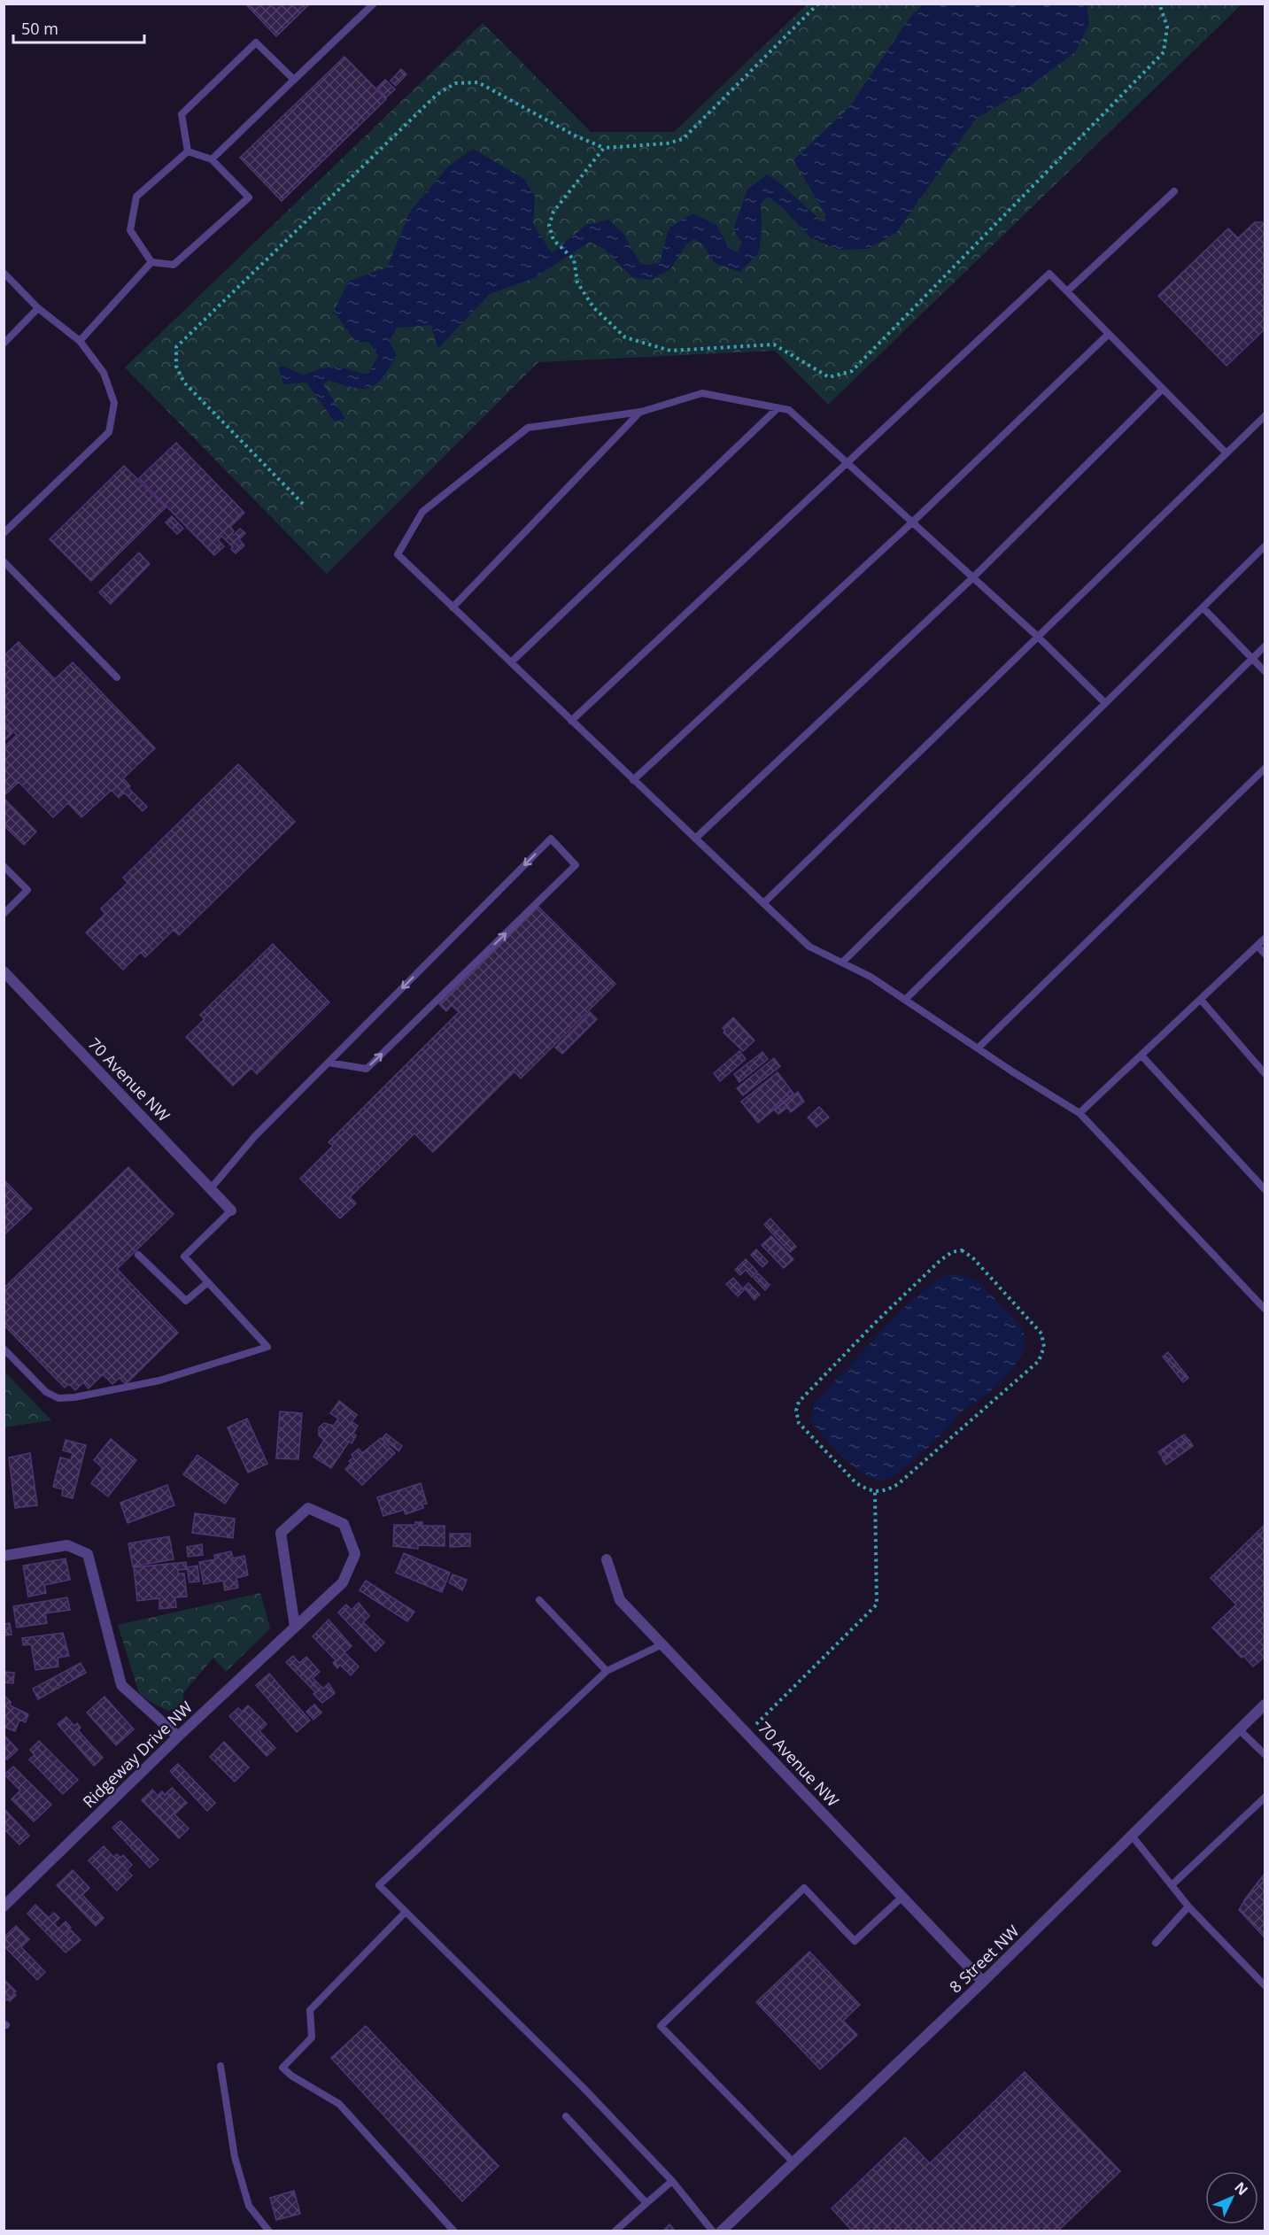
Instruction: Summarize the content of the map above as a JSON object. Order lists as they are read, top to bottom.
{
  "streets": {
    "street": ["70 Avenue NW", "Ridgeway Drive NW", "8 Street NW"]
  },
  "crossings": [
    ["70 Avenue NW", "8 Street NW"]
  ],
  "scale_bar": "50 m",
  "north": "top right"
}
